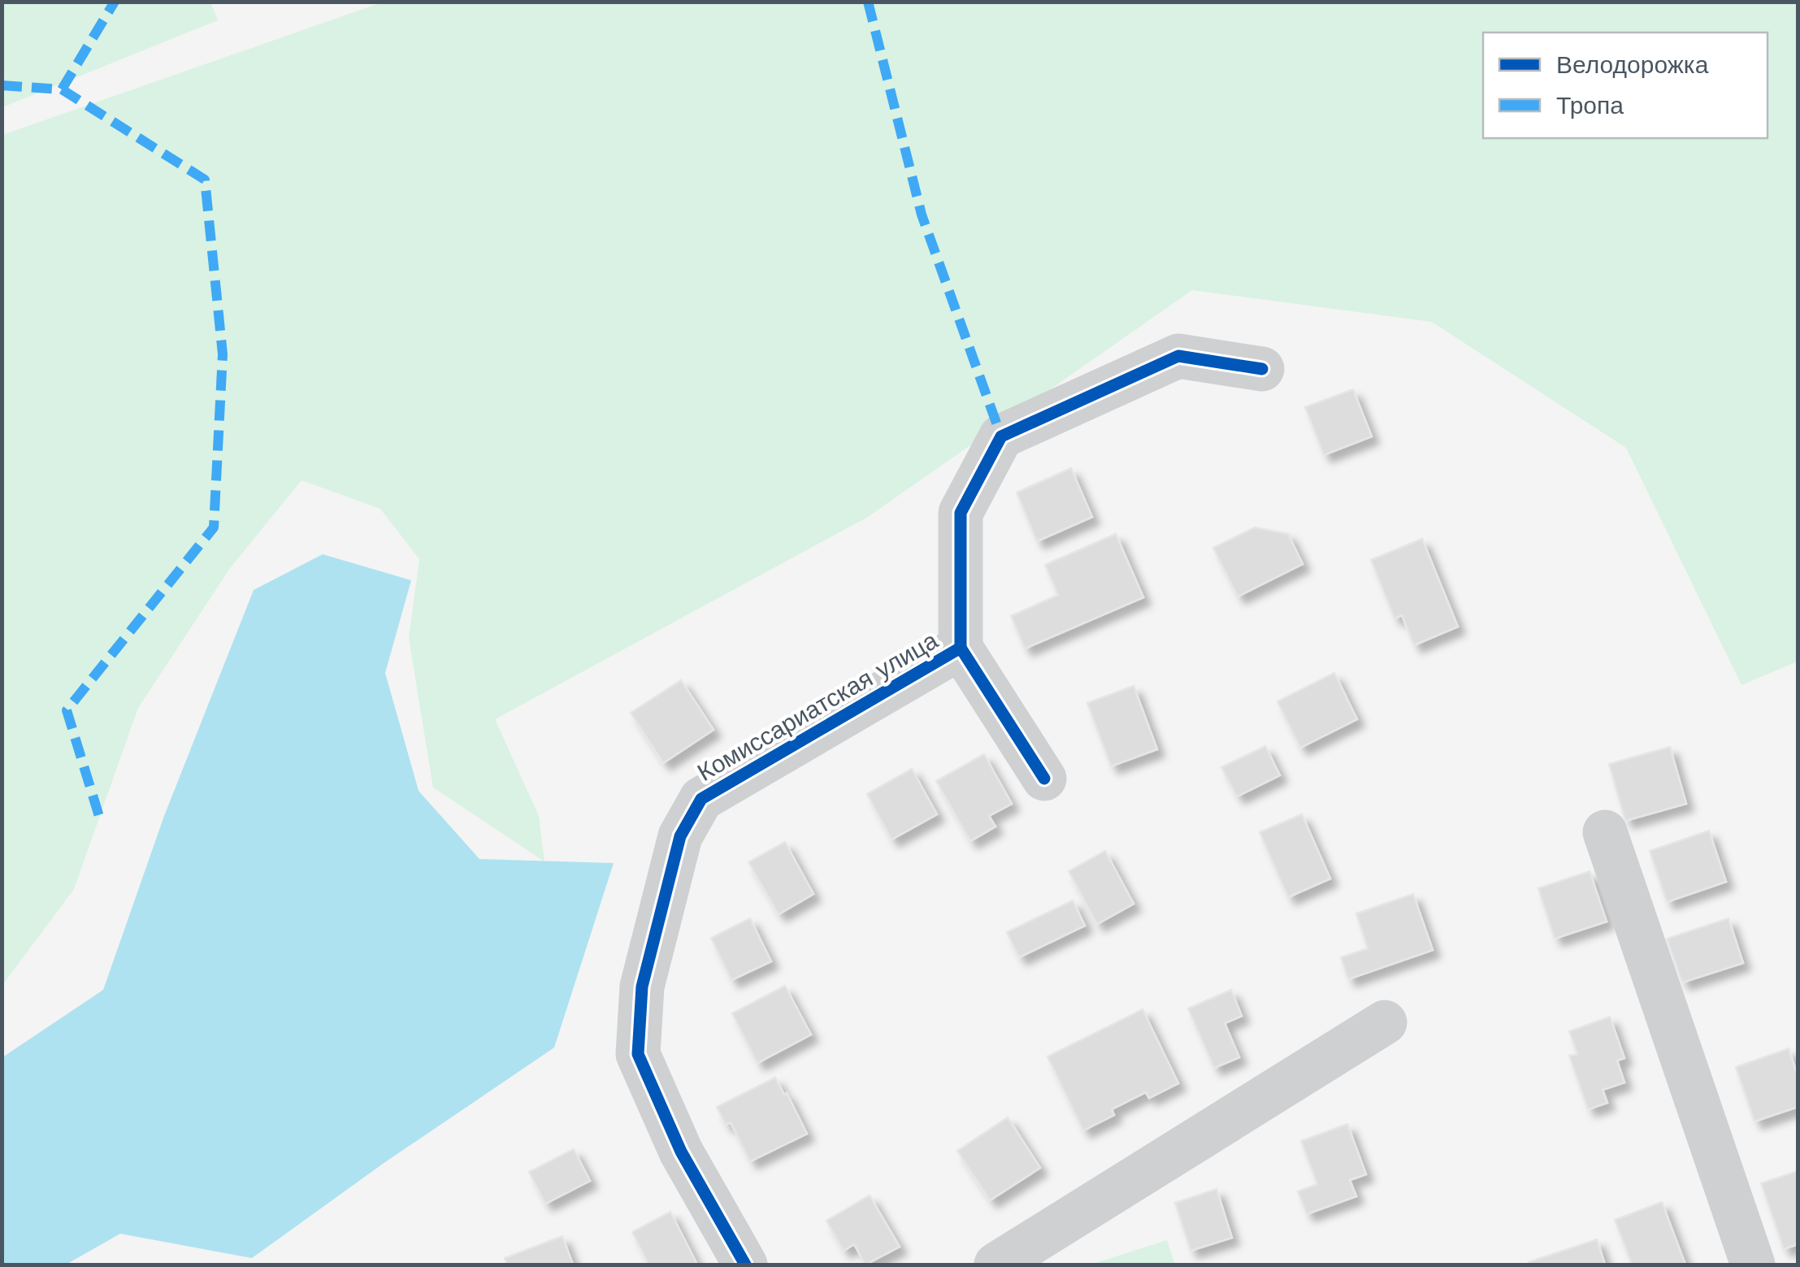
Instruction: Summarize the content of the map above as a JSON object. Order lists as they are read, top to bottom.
{
  "streets": {
    "street": ["Комиссариатская улица"]
  },
  "legend": ["Велодорожка", "Тропа"]
}
